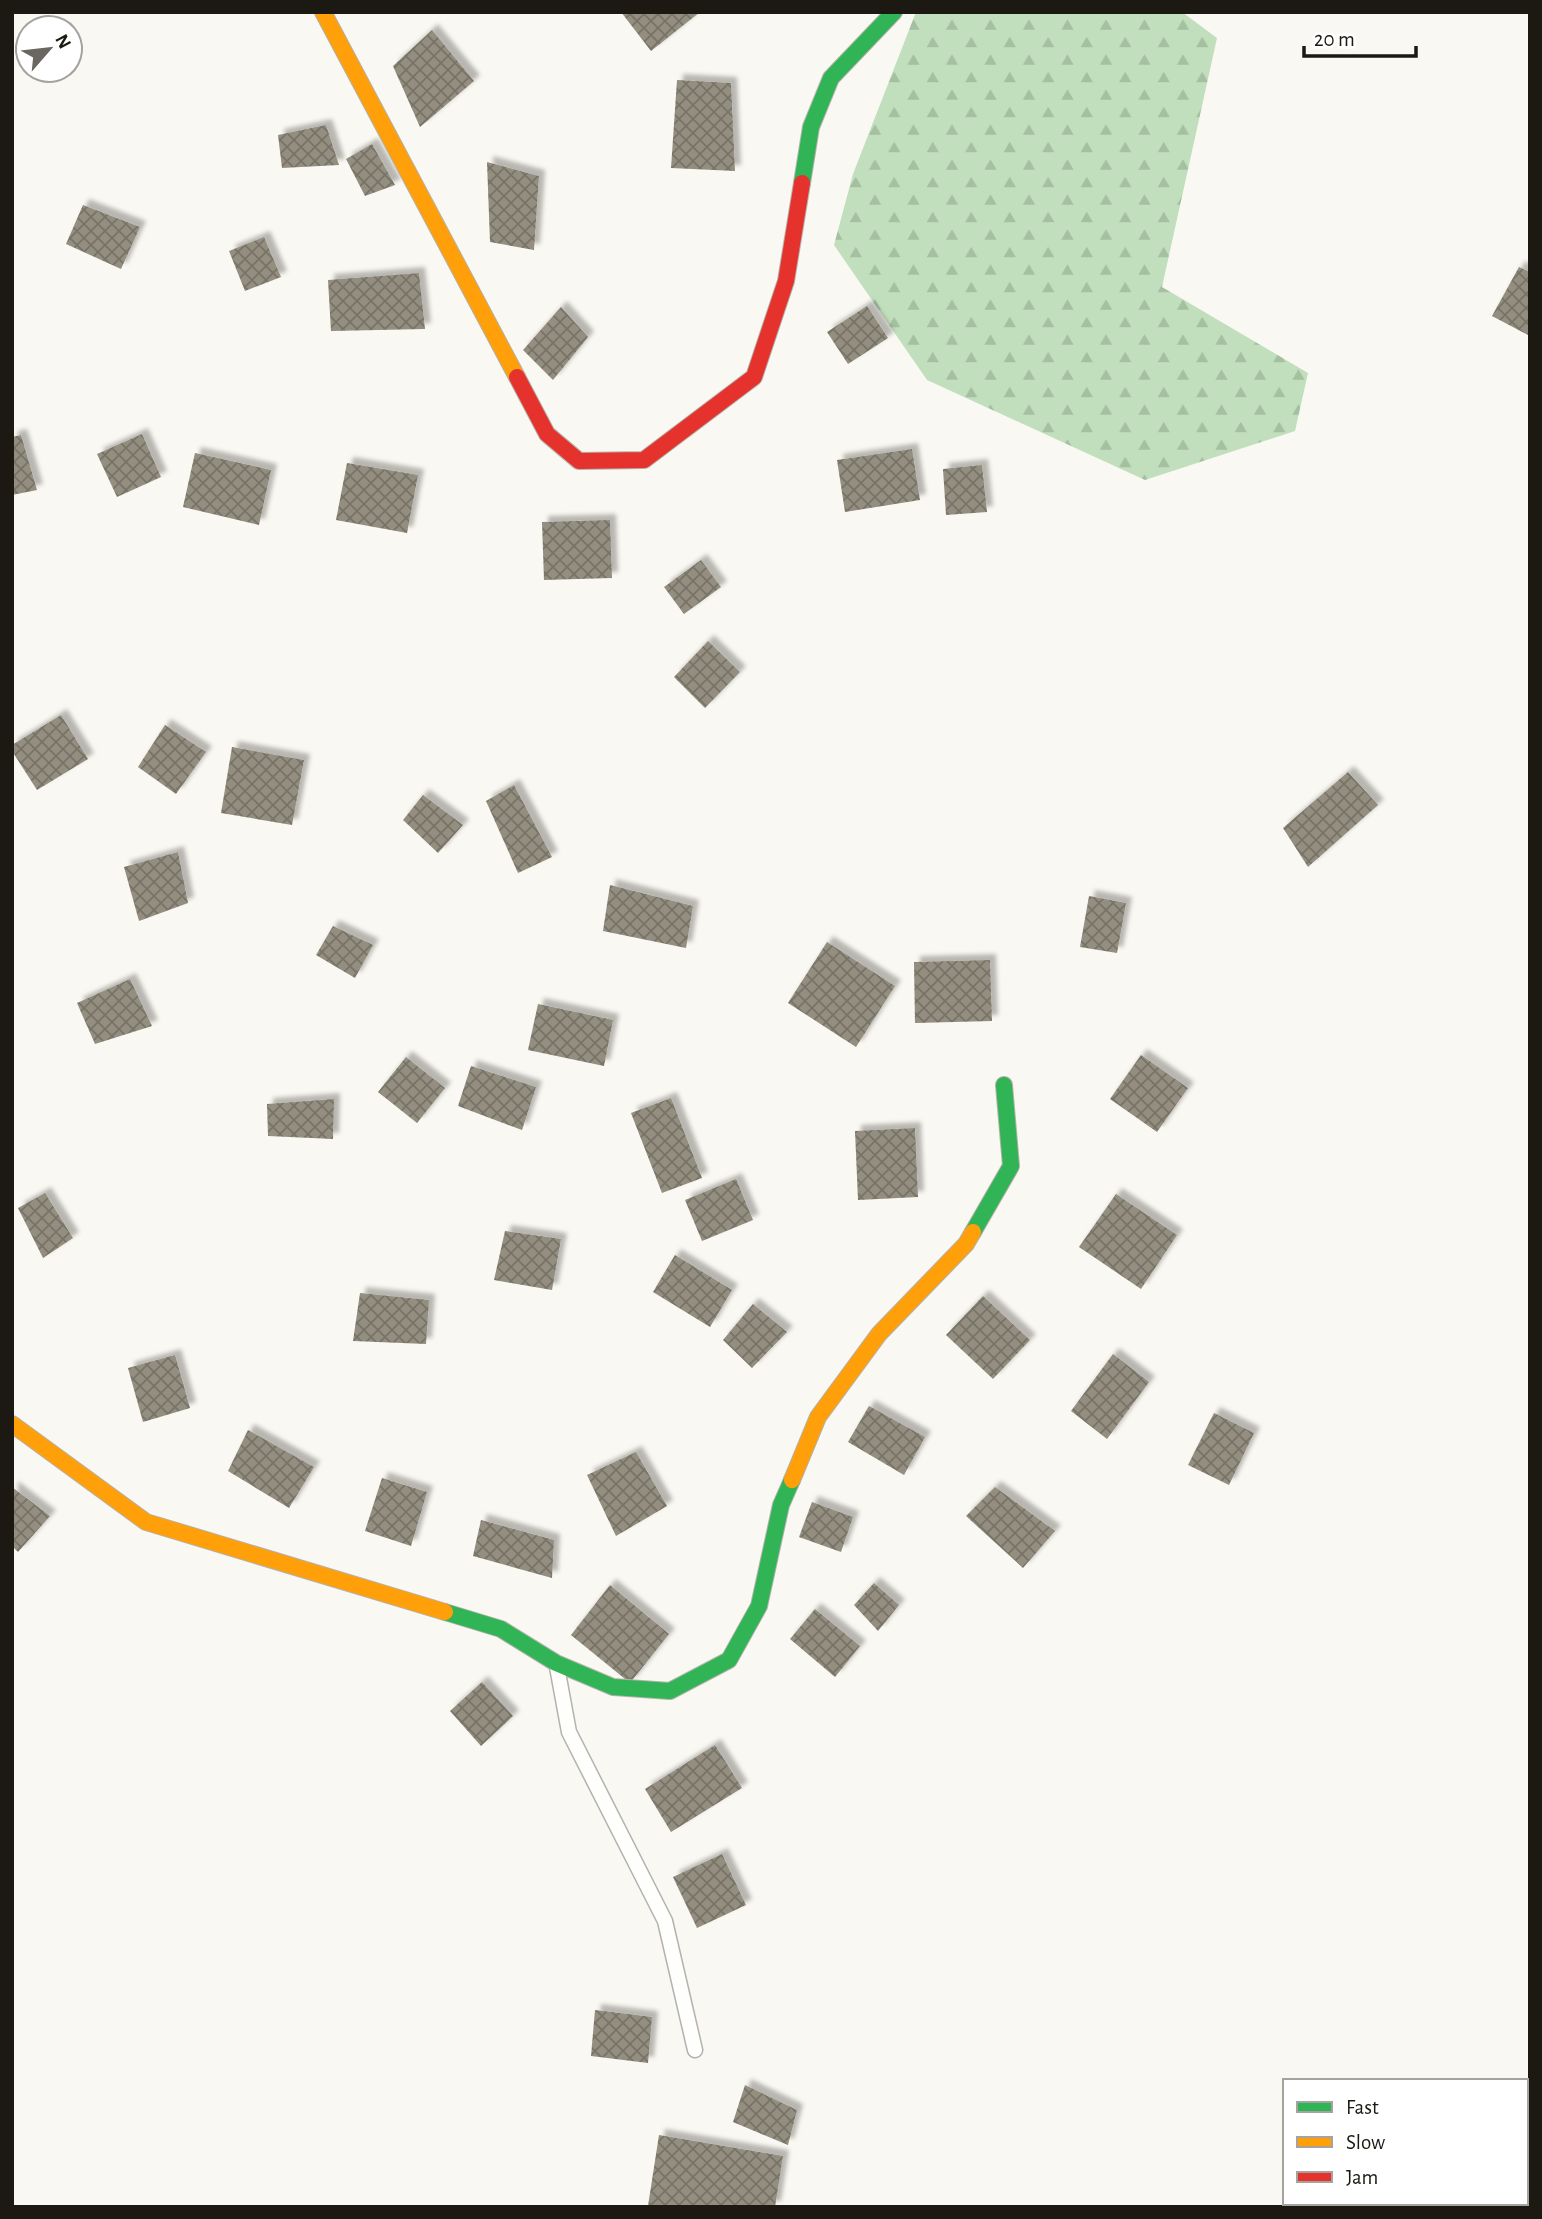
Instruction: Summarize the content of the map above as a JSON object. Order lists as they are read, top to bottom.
{
  "legend": ["Fast", "Slow", "Jam"],
  "scale_bar": "20 m",
  "north": "top right"
}
